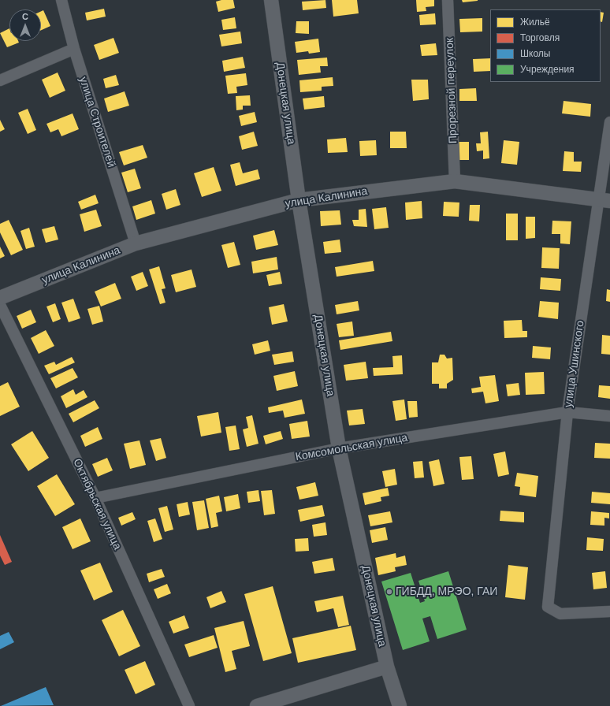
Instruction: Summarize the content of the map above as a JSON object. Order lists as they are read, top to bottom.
{
  "streets": {
    "street": [
      "Прорезной переулок",
      "Донецкая улица",
      "улица Строителей",
      "улица Калинина",
      "улица Ушинского",
      "Комсомольская улица",
      "Октябрьская улица"
    ]
  },
  "crossings": [
    ["Прорезной переулок", "улица Калинина"],
    ["Донецкая улица", "улица Калинина"],
    ["Донецкая улица", "Комсомольская улица"],
    ["улица Строителей", "улица Калинина"],
    ["улица Калинина", "улица Ушинского"],
    ["улица Ушинского", "Комсомольская улица"],
    ["Комсомольская улица", "Октябрьская улица"]
  ],
  "places": ["ГИБДД, МРЭО, ГАИ"],
  "legend": [
    "Жильё",
    "Торговля",
    "Школы",
    "Учреждения"
  ],
  "north": "top"
}
